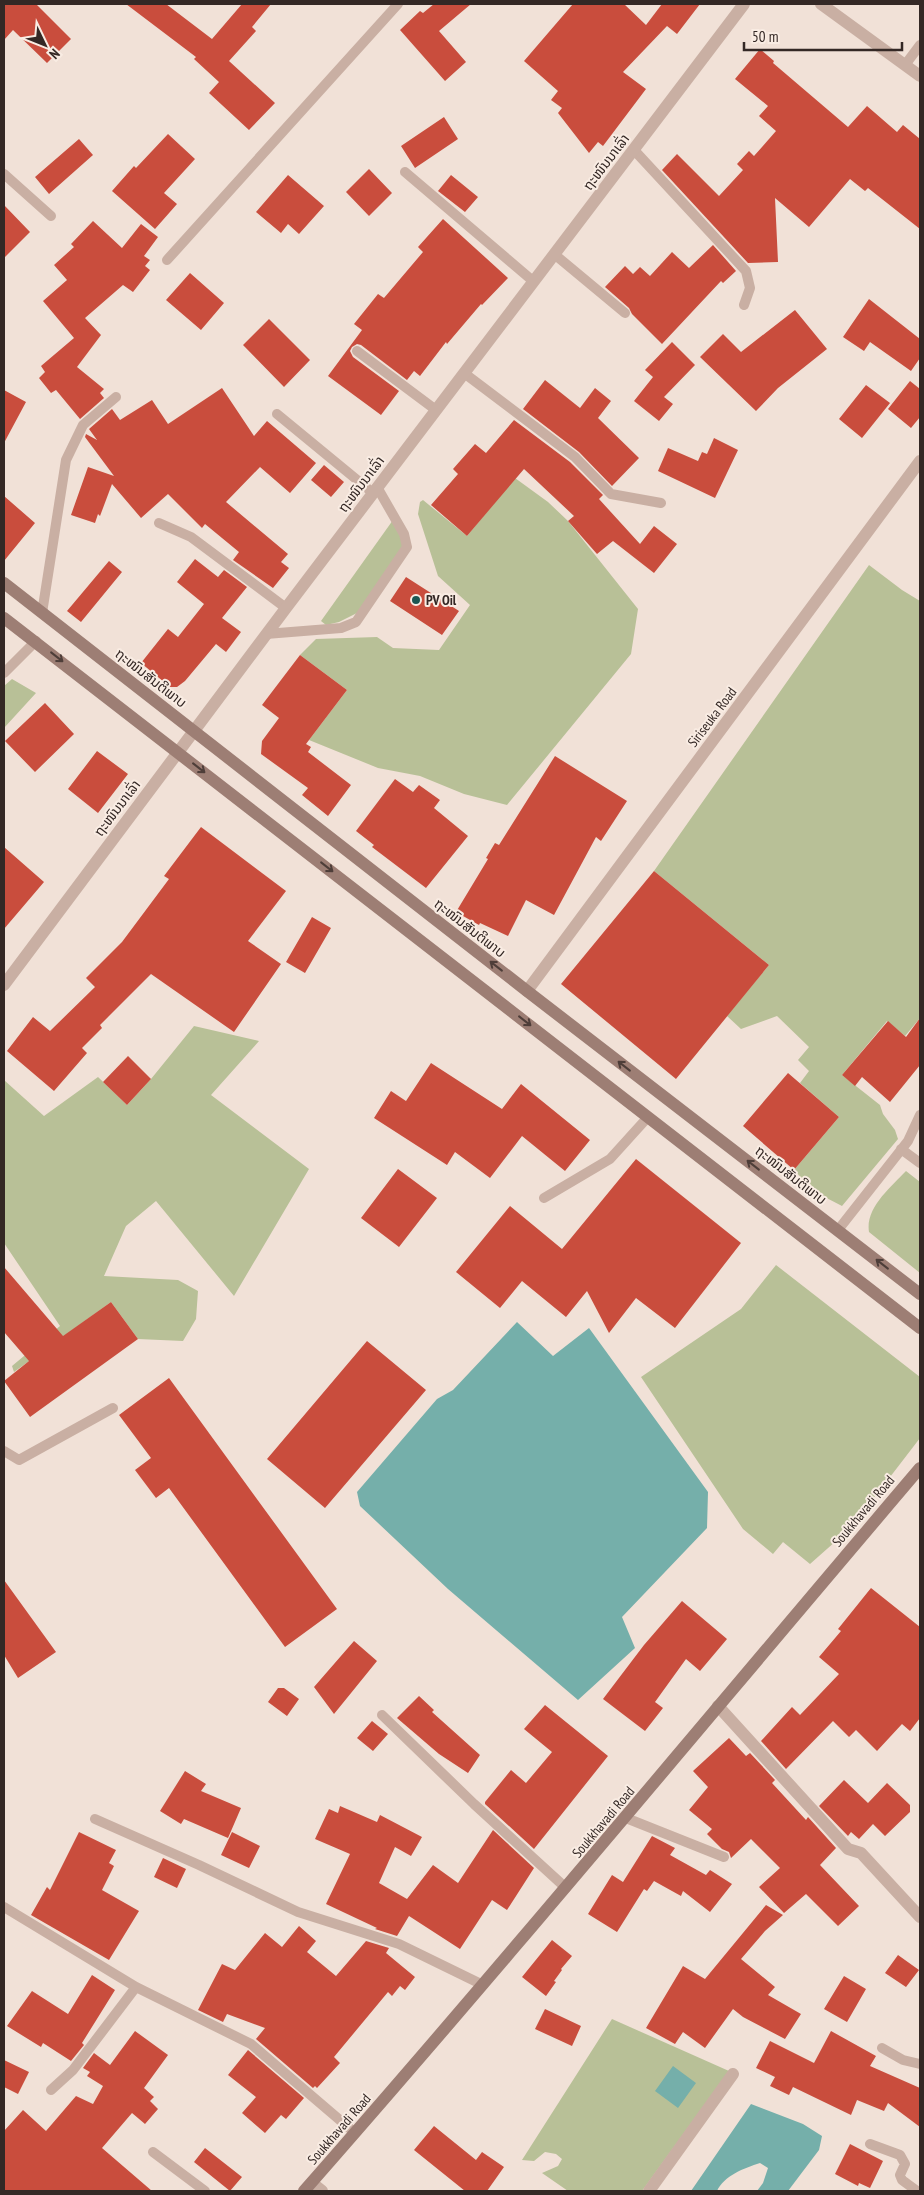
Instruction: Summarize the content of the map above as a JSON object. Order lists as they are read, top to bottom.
{
  "streets": {
    "street": [
      "ຖະໜົນນາເລົ່າ",
      "ຖະໜົນສັນຕິພາບ",
      "Siriseuka Road",
      "Soukkhavadi Road"
    ]
  },
  "crossings": [
    ["ຖະໜົນນາເລົ່າ", "ຖະໜົນສັນຕິພາບ"],
    ["ຖະໜົນສັນຕິພາບ", "Siriseuka Road"]
  ],
  "places": ["PV Oil"],
  "scale_bar": "50 m",
  "north": "bottom right"
}
